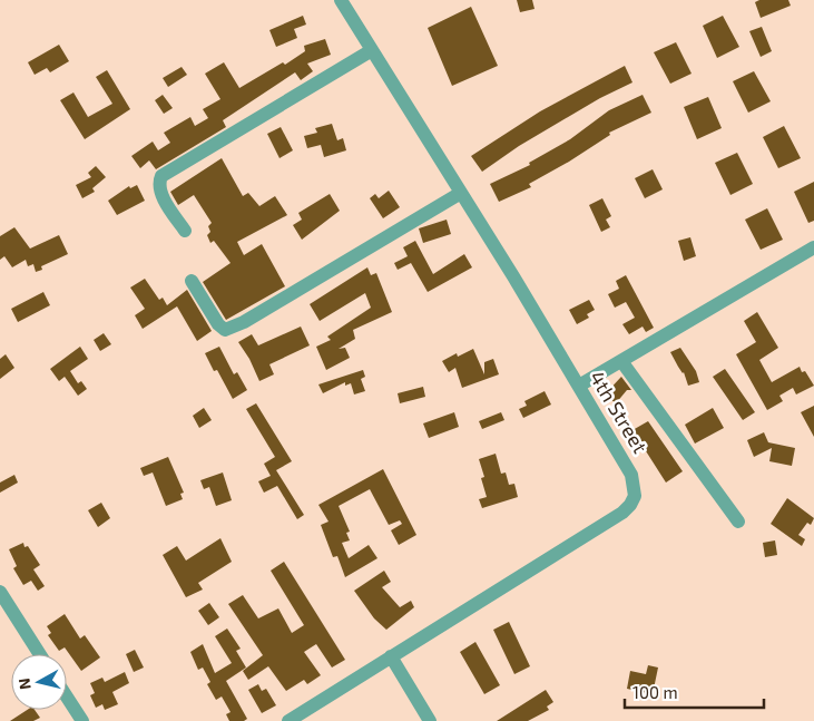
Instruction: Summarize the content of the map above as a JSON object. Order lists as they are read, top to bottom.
{
  "streets": {
    "street": ["4th Street"]
  },
  "scale_bar": "100 m",
  "north": "left"
}
